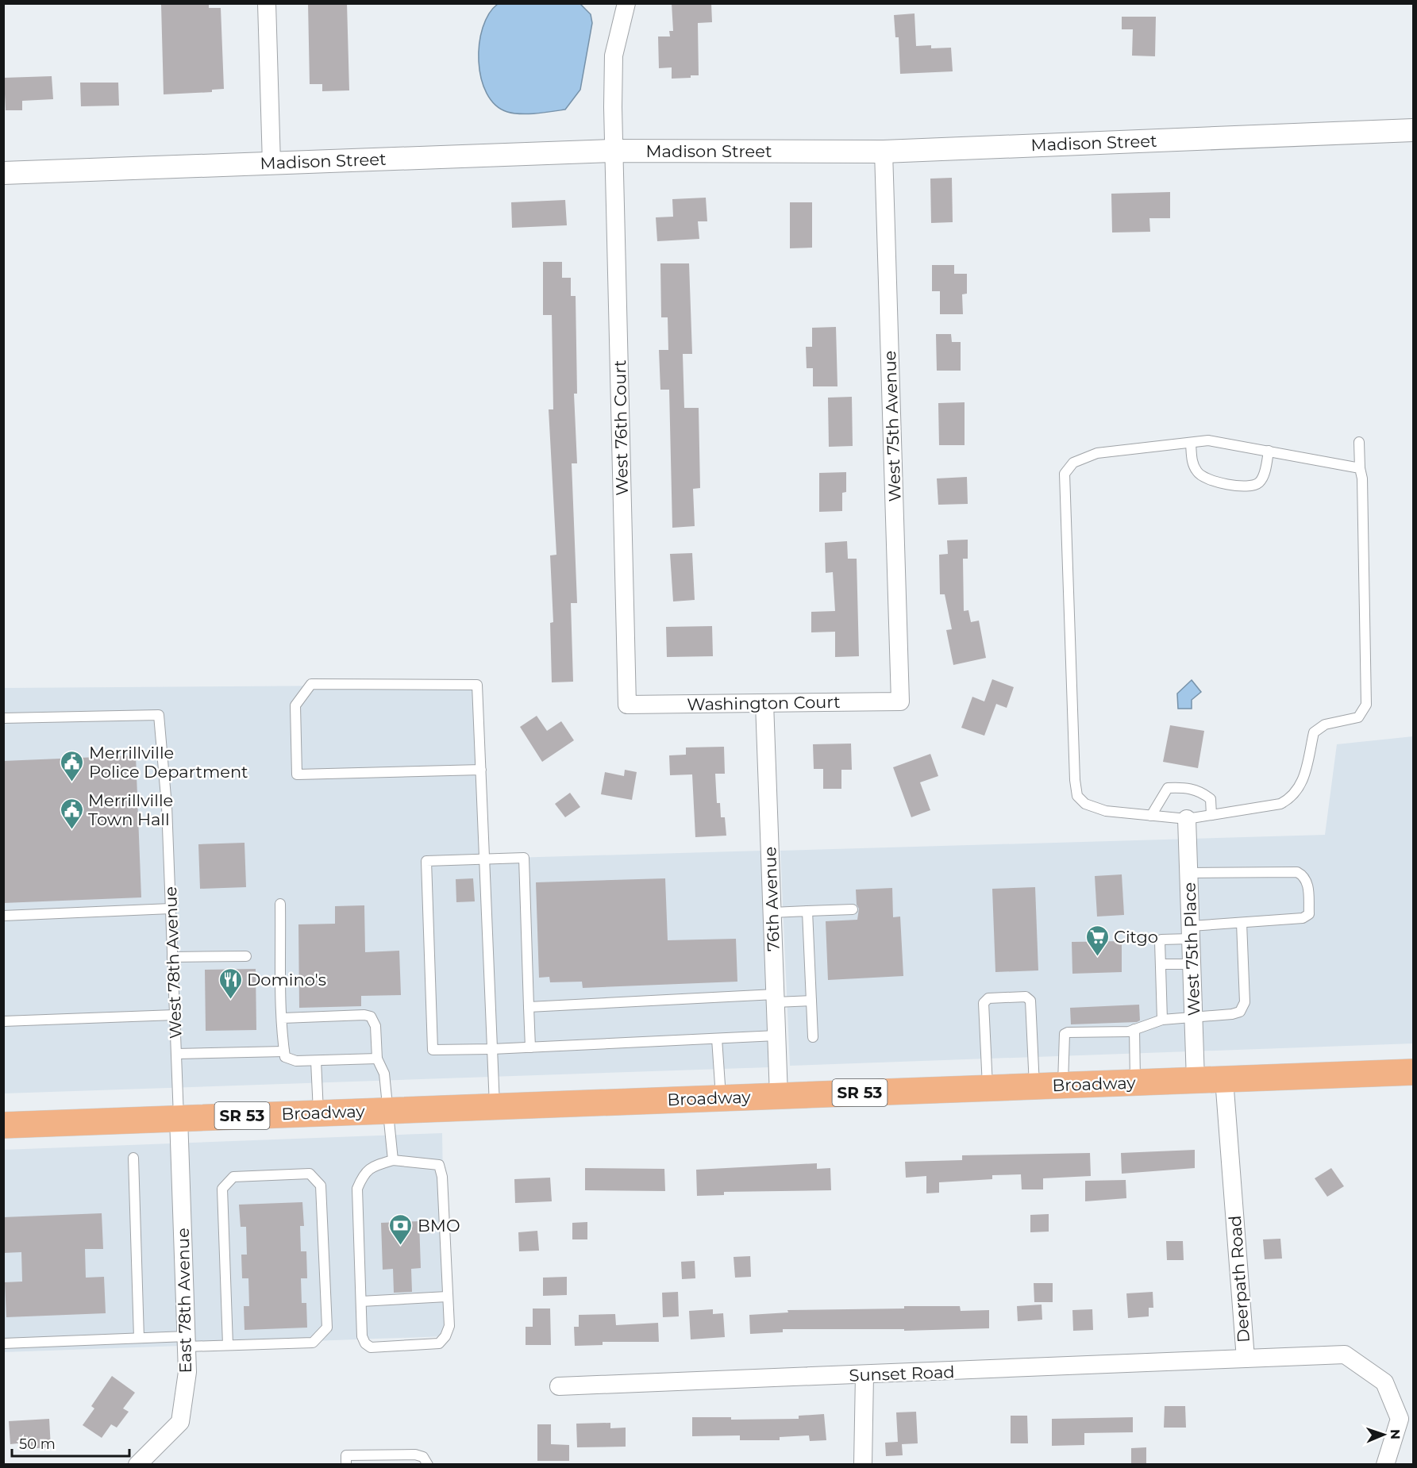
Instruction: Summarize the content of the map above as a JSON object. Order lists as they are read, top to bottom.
{
  "streets": {
    "main road": ["Broadway", "SR 53"],
    "street": [
      "Madison Street",
      "West 75th Avenue",
      "West 76th Court",
      "Washington Court",
      "76th Avenue",
      "West 75th Place",
      "Deerpath Road",
      "East 78th Avenue",
      "Sunset Road"
    ],
    "lane": ["West 78th Avenue"]
  },
  "crossings": [
    ["Madison Street", "West 75th Avenue"],
    ["Madison Street", "West 76th Court"],
    ["West 75th Avenue", "Washington Court"],
    ["West 76th Court", "Washington Court"],
    ["Washington Court", "76th Avenue"],
    ["76th Avenue", "Broadway"],
    ["West 75th Place", "Broadway"],
    ["West 78th Avenue", "Broadway"],
    ["West 78th Avenue", "East 78th Avenue"],
    ["Broadway", "Deerpath Road"],
    ["Broadway", "East 78th Avenue"],
    ["Deerpath Road", "Sunset Road"]
  ],
  "places": {
    "public building": ["Merrillville Police Department", "Merrillville Town Hall"],
    "supermarket": ["Citgo"],
    "restaurant": ["Domino's"],
    "bank": ["BMO"]
  },
  "scale_bar": "50 m",
  "north": "right"
}
